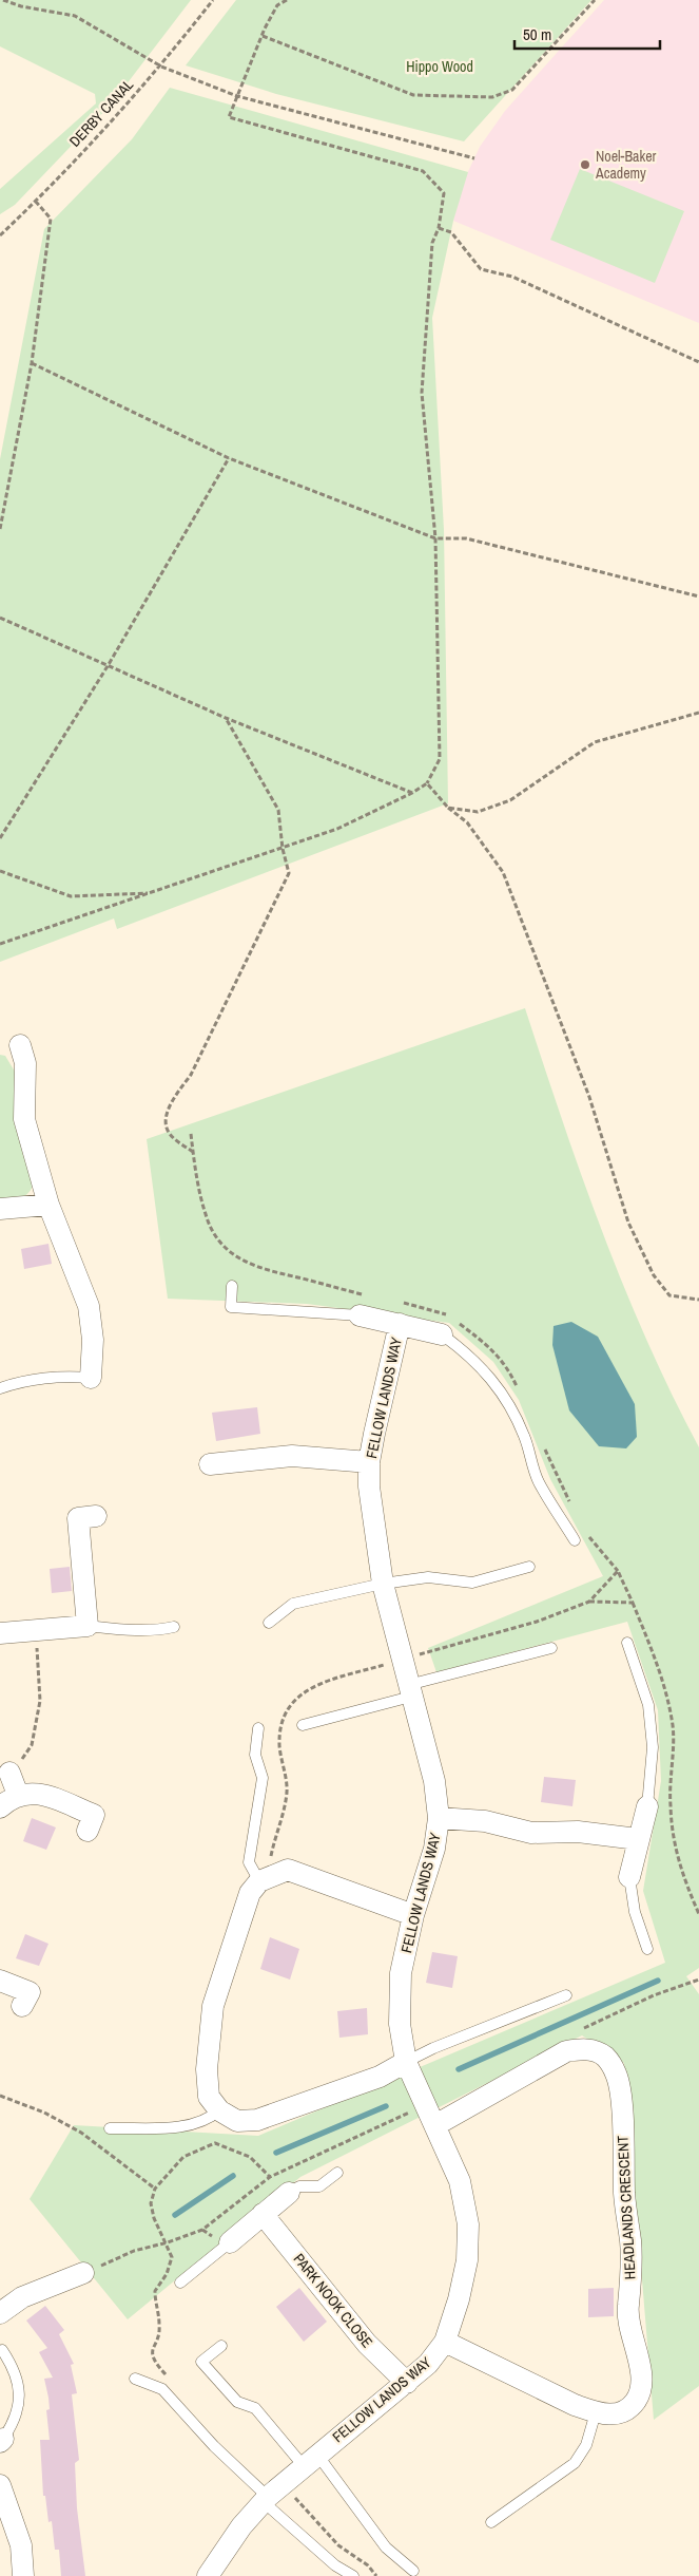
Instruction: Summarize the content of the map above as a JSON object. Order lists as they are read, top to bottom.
{
  "streets": {
    "street": ["FELLOW LANDS WAY", "HEADLANDS CRESCENT", "PARK NOOK CLOSE"],
    "path": ["DERBY CANAL"]
  },
  "crossings": [
    ["FELLOW LANDS WAY", "HEADLANDS CRESCENT"],
    ["FELLOW LANDS WAY", "PARK NOOK CLOSE"]
  ],
  "parks": ["Hippo Wood"],
  "places": ["Noel-Baker Academy"],
  "scale_bar": "50 m"
}
